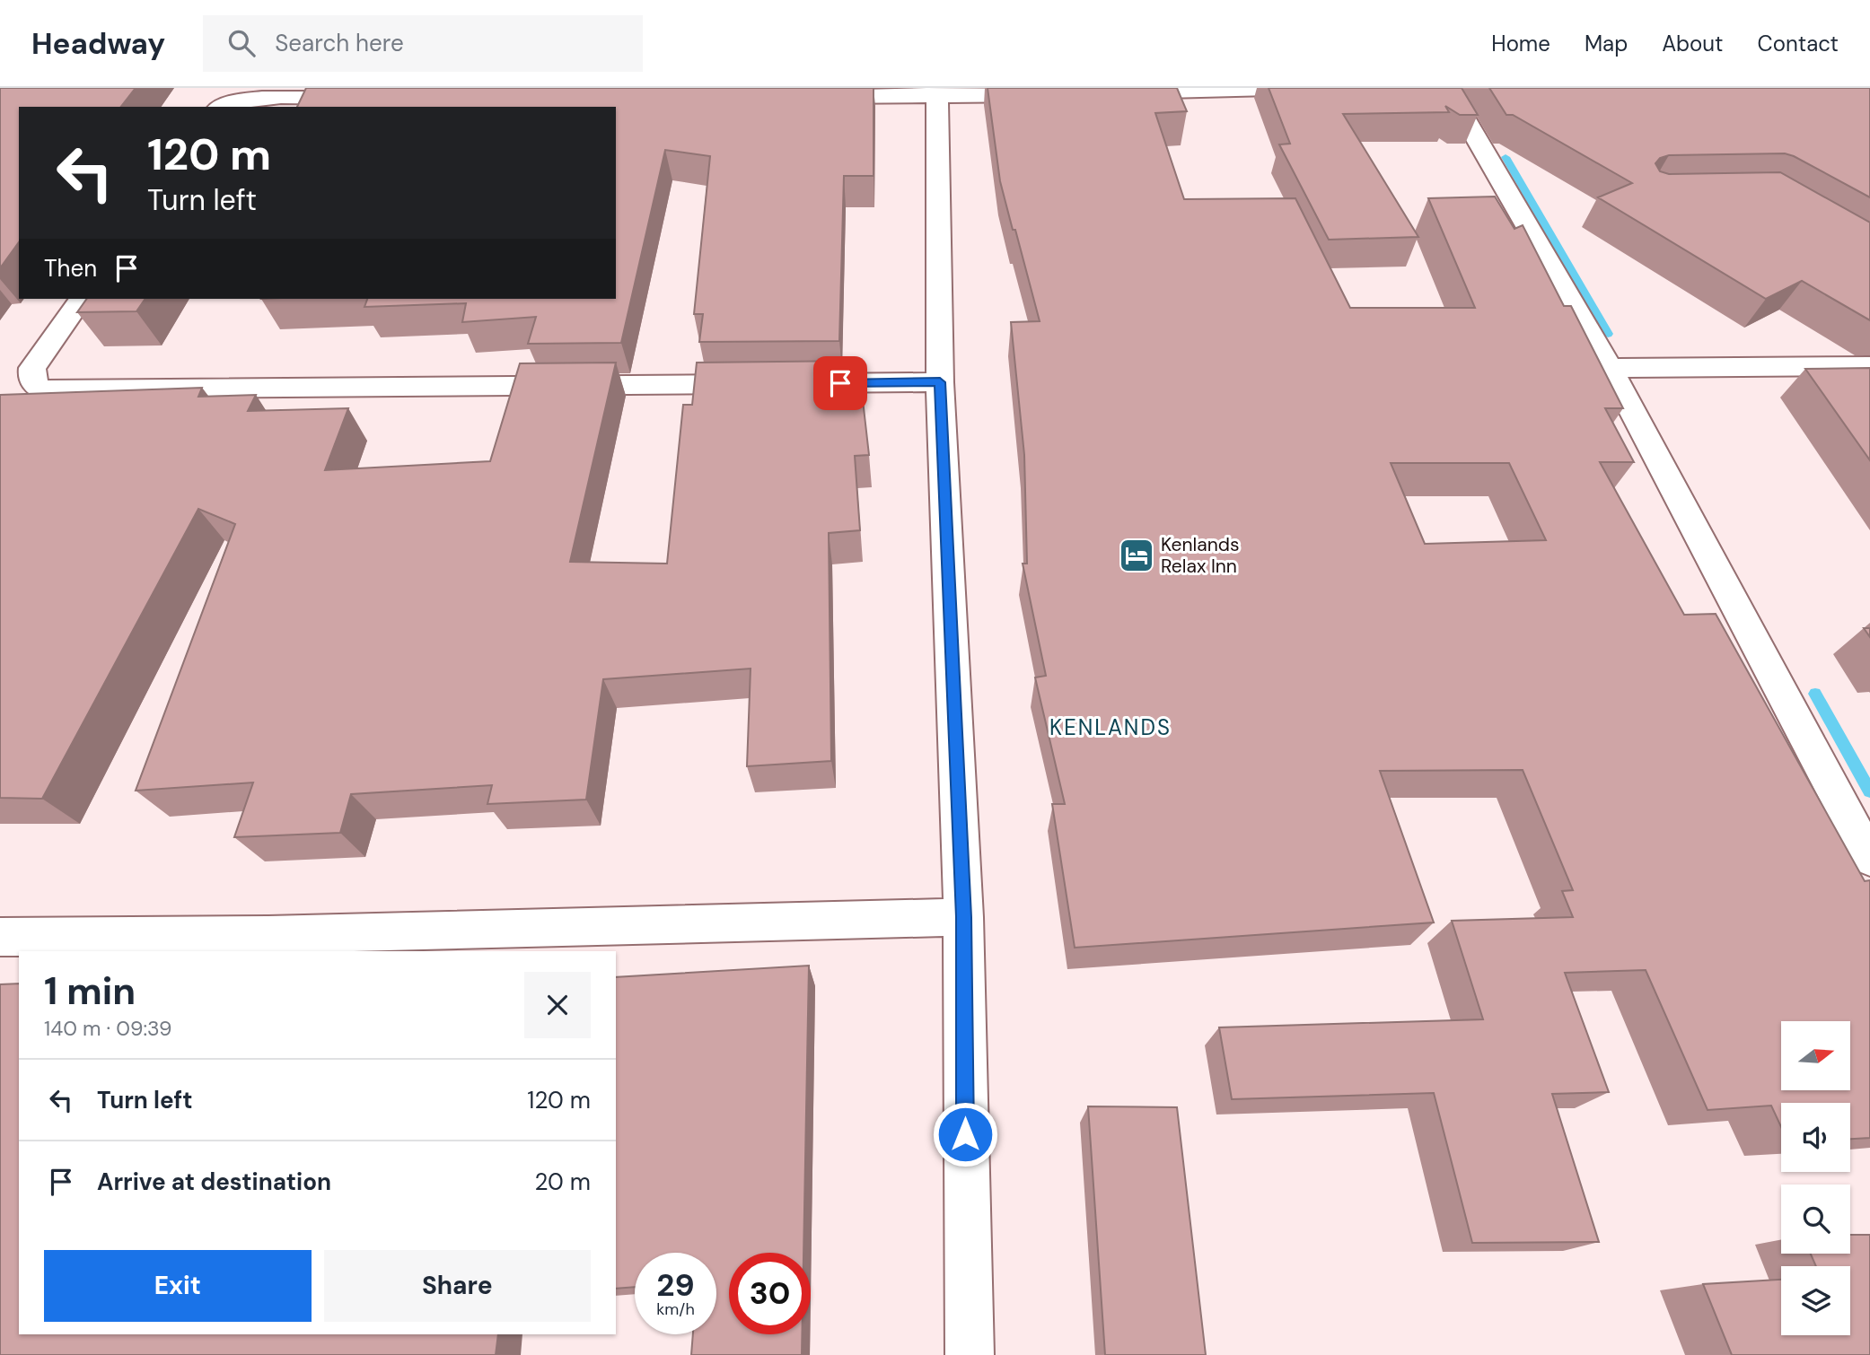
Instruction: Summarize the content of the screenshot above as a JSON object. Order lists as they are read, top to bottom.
{
  "districts": ["KENLANDS"],
  "places": {
    "hotel": ["Kenlands Relax Inn"]
  },
  "north": "right",
  "page": {
    "header": "Headway",
    "search": "Search here",
    "nav": [
      "Home",
      "Map",
      "About",
      "Contact"
    ],
    "turn": ["120 m", "Turn left"],
    "then": "Then",
    "heading": ["1 min", "140 m · 09:39"],
    "list": [
      {
        "name": "Turn left",
        "value": "120 m"
      },
      {
        "name": "Arrive at destination",
        "value": "20 m"
      }
    ],
    "buttons": ["Exit", "Share"],
    "speed": "29 km/h",
    "limit": "30"
  }
}
